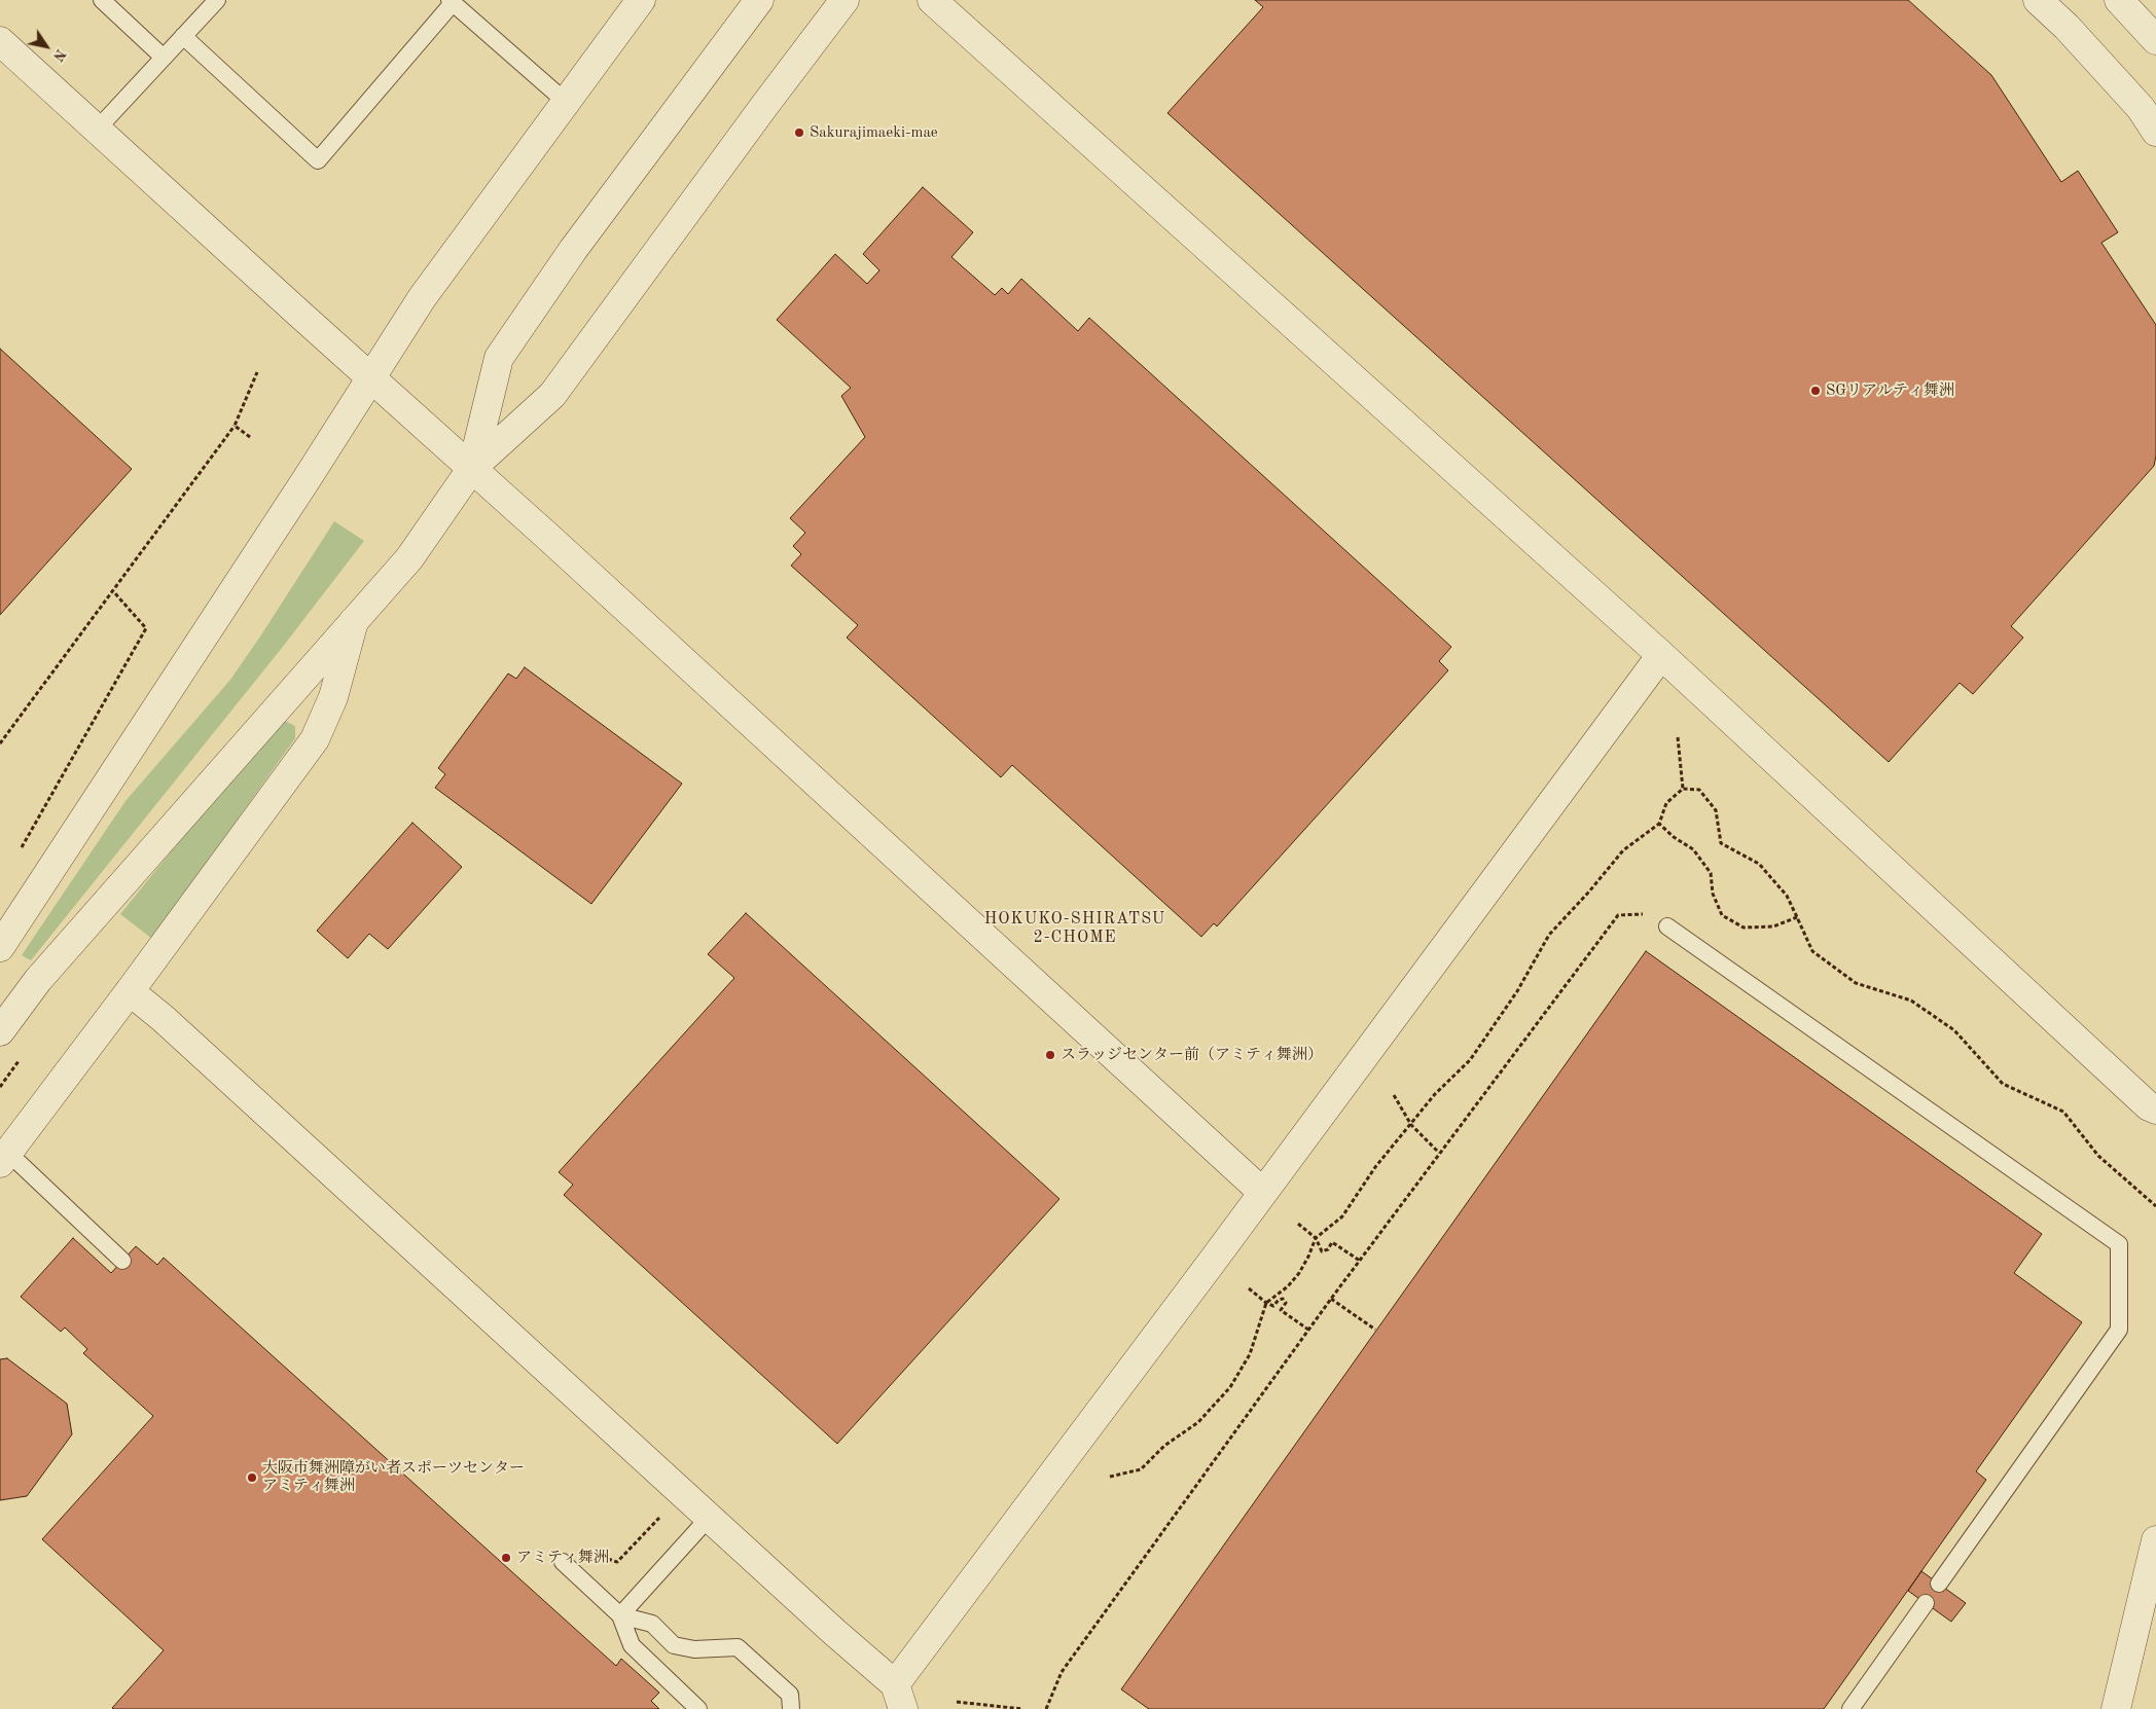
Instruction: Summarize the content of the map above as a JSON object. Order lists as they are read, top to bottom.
{
  "districts": ["HOKUKO-SHIRATSU 2-CHOME"],
  "places": [
    "Sakurajimaeki-mae",
    "SGリアルティ舞洲",
    "スラッジセンター前（アミティ舞洲）",
    "大阪市舞洲障がい者スポーツセンター アミティ舞洲",
    "アミティ舞洲"
  ],
  "north": "bottom right"
}
